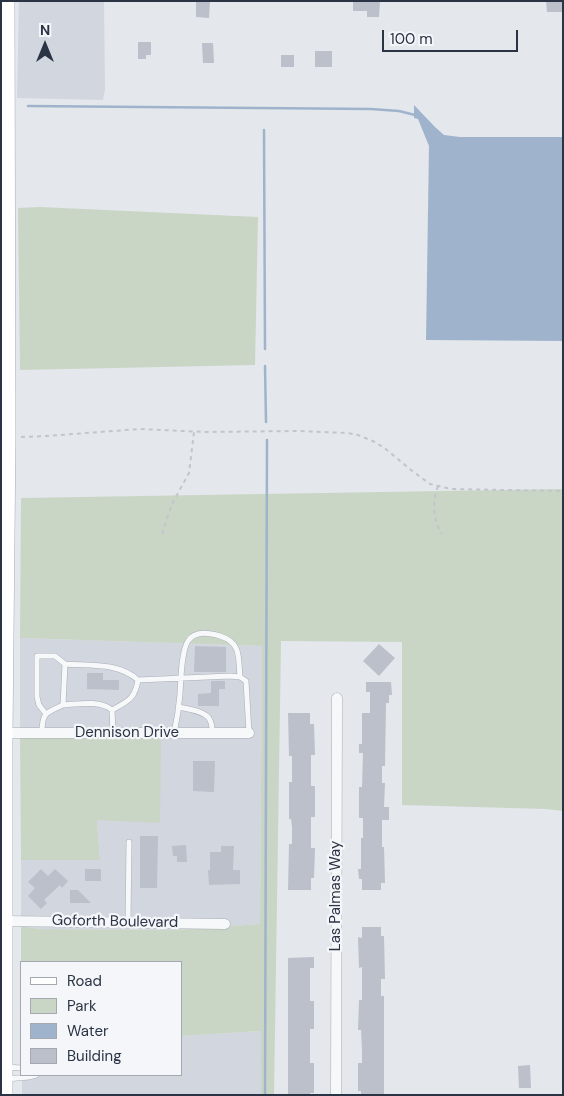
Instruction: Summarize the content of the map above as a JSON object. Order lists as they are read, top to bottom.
{
  "streets": {
    "street": ["Dennison Drive", "Las Palmas Way", "Goforth Boulevard"]
  },
  "legend": [
    "Road",
    "Park",
    "Water",
    "Building"
  ],
  "scale_bar": "100 m",
  "north": "top"
}
